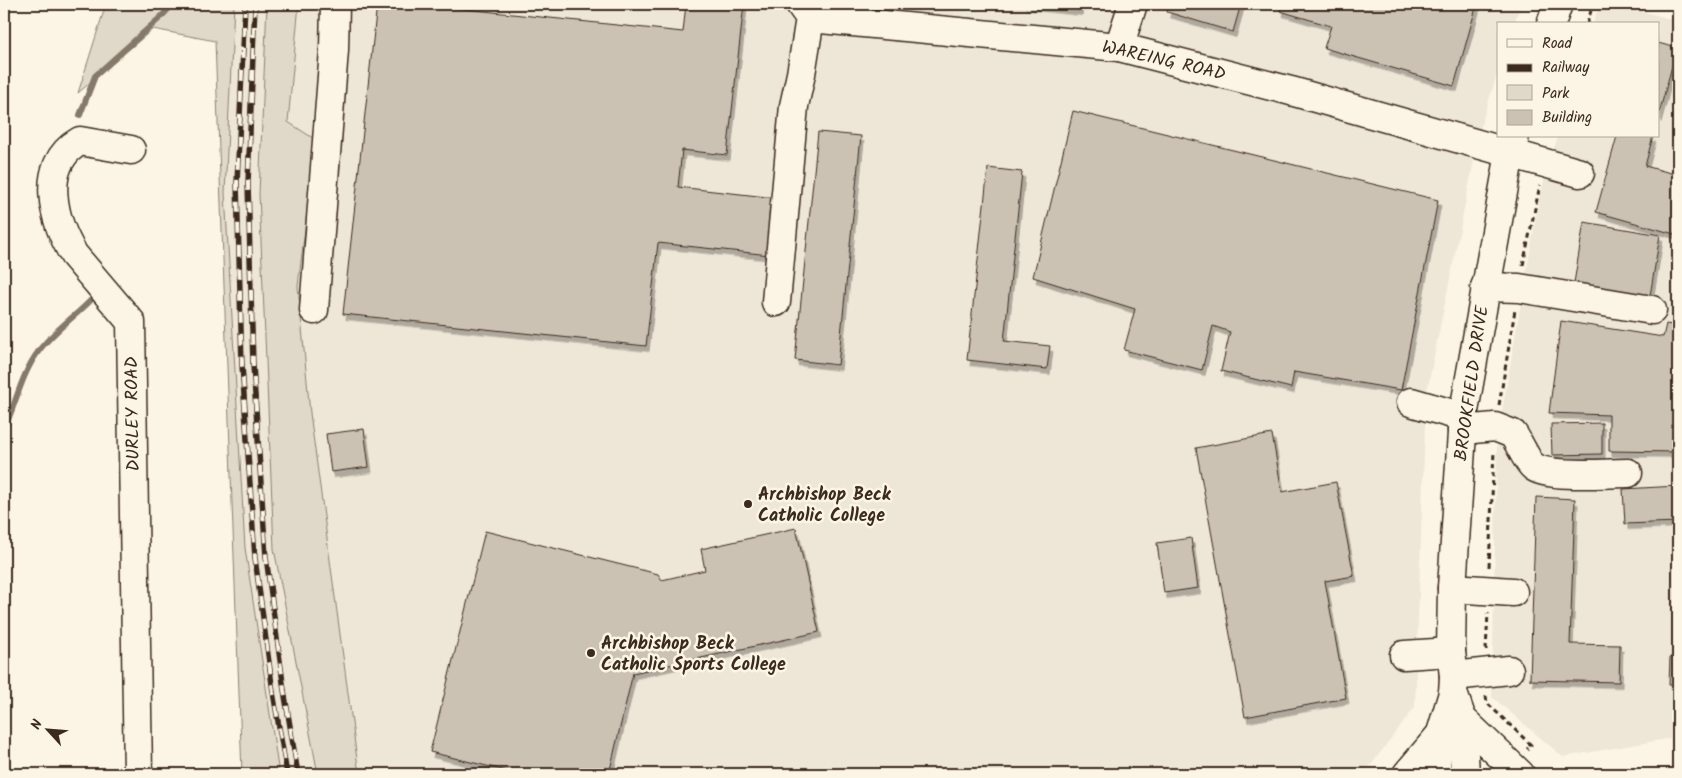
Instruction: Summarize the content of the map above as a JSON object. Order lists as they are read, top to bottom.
{
  "streets": {
    "street": ["WAREING ROAD", "BROOKFIELD DRIVE", "DURLEY ROAD"]
  },
  "crossings": [
    ["WAREING ROAD", "BROOKFIELD DRIVE"]
  ],
  "places": ["Archbishop Beck Catholic College", "Archbishop Beck Catholic Sports College"],
  "legend": [
    "Road",
    "Railway",
    "Park",
    "Building"
  ],
  "north": "top left"
}
